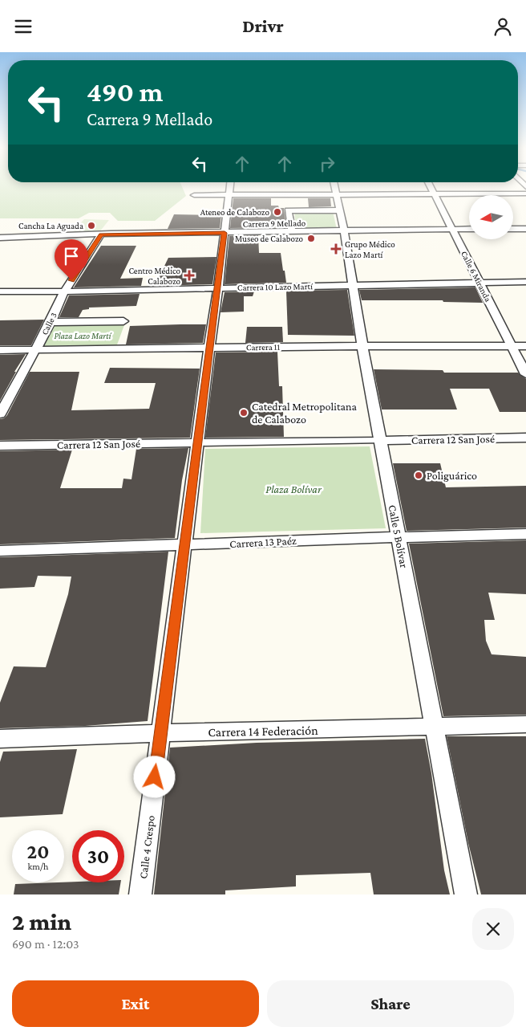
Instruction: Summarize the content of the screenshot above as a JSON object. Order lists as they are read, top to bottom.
{
  "streets": {
    "street": [
      "Carrera 9 Mellado",
      "Calle 6 Miranda",
      "Carrera 10 Lazo Martí",
      "Calle 3",
      "Carrera 11",
      "Carrera 12 San José",
      "Calle 5 Bolívar",
      "Carrera 13 Paéz",
      "Carrera 14 Federación",
      "Calle 4 Crespo"
    ]
  },
  "crossings": [
    ["Carrera 9 Mellado", "Calle 6 Miranda"],
    ["Carrera 9 Mellado", "Calle 3"],
    ["Carrera 9 Mellado", "Calle 5 Bolívar"],
    ["Carrera 9 Mellado", "Calle 4 Crespo"],
    ["Calle 6 Miranda", "Carrera 10 Lazo Martí"],
    ["Calle 6 Miranda", "Carrera 11"],
    ["Carrera 10 Lazo Martí", "Calle 3"],
    ["Carrera 10 Lazo Martí", "Calle 5 Bolívar"],
    ["Carrera 10 Lazo Martí", "Calle 4 Crespo"],
    ["Calle 3", "Carrera 11"],
    ["Carrera 11", "Calle 5 Bolívar"],
    ["Carrera 11", "Calle 4 Crespo"],
    ["Carrera 12 San José", "Calle 5 Bolívar"],
    ["Carrera 12 San José", "Calle 4 Crespo"],
    ["Calle 5 Bolívar", "Carrera 13 Paéz"],
    ["Calle 5 Bolívar", "Carrera 14 Federación"],
    ["Carrera 13 Paéz", "Calle 4 Crespo"],
    ["Carrera 14 Federación", "Calle 4 Crespo"]
  ],
  "parks": ["Plaza Lazo Martí", "Plaza Bolívar"],
  "places": {
    "other": [
      "Ateneo de Calabozo",
      "Cancha La Aguada",
      "Museo de Calabozo",
      "Catedral Metropolitana de Calabozo",
      "Poliguárico"
    ],
    "health": ["Grupo Médico Lazo Martí", "Centro Médico Calabozo"]
  },
  "north": "left",
  "page": {
    "header": "Drivr",
    "turn": ["490 m", "Carrera 9 Mellado"],
    "speed": "20 km/h",
    "limit": "30",
    "heading": ["2 min", "690 m · 12:03"],
    "buttons": ["Exit", "Share"]
  }
}
